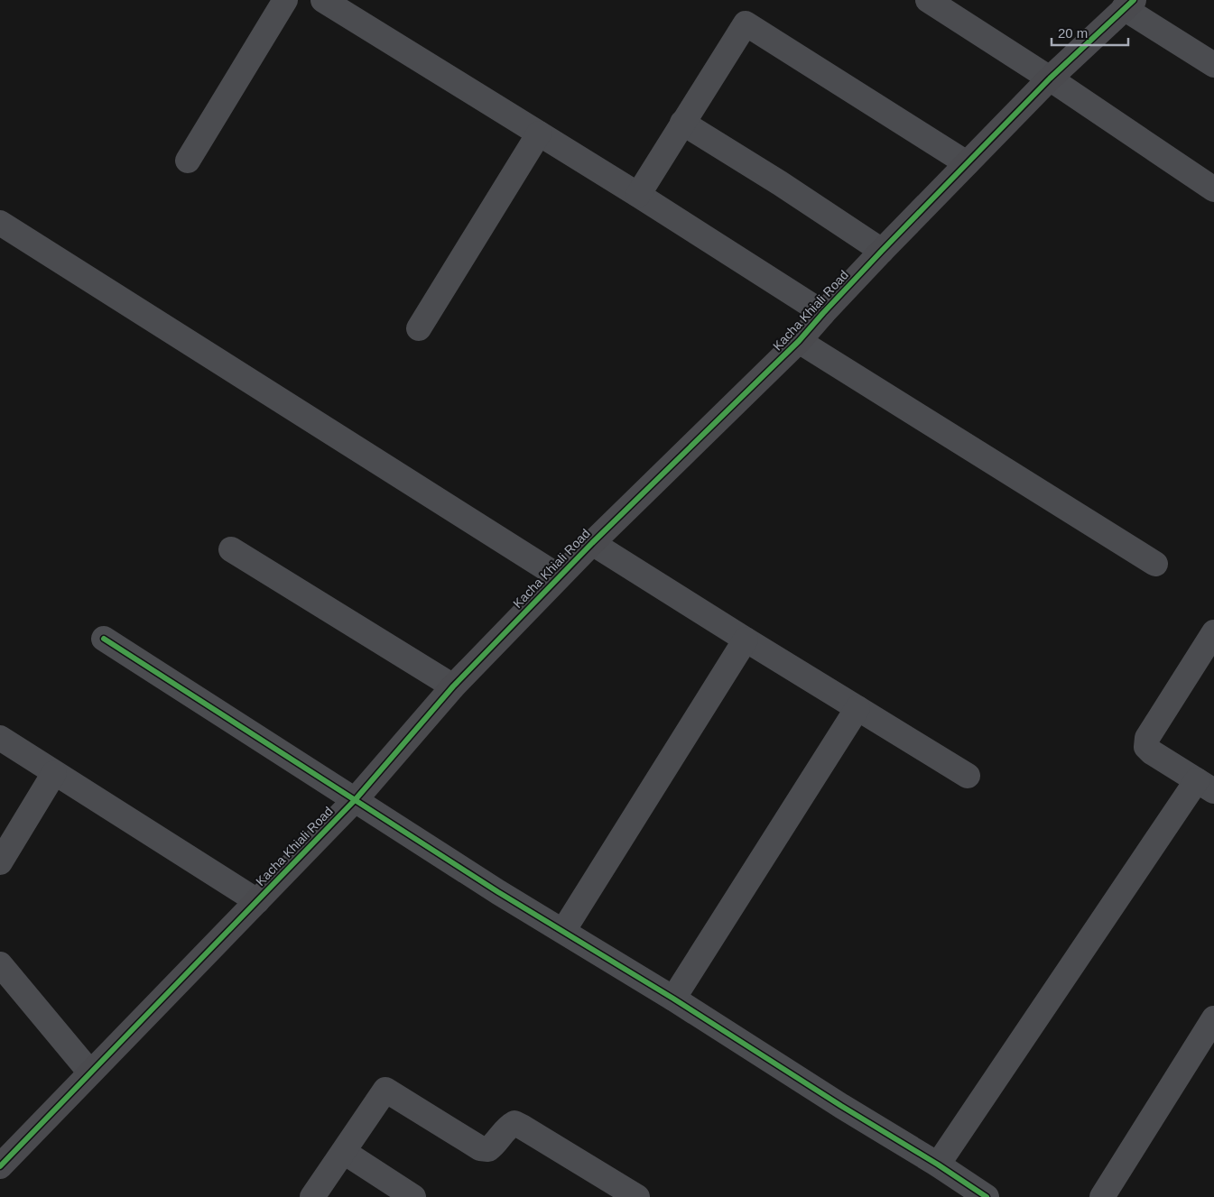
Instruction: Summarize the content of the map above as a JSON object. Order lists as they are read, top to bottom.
{
  "streets": {
    "street": ["Kacha Khiali Road"]
  },
  "scale_bar": "20 m"
}
